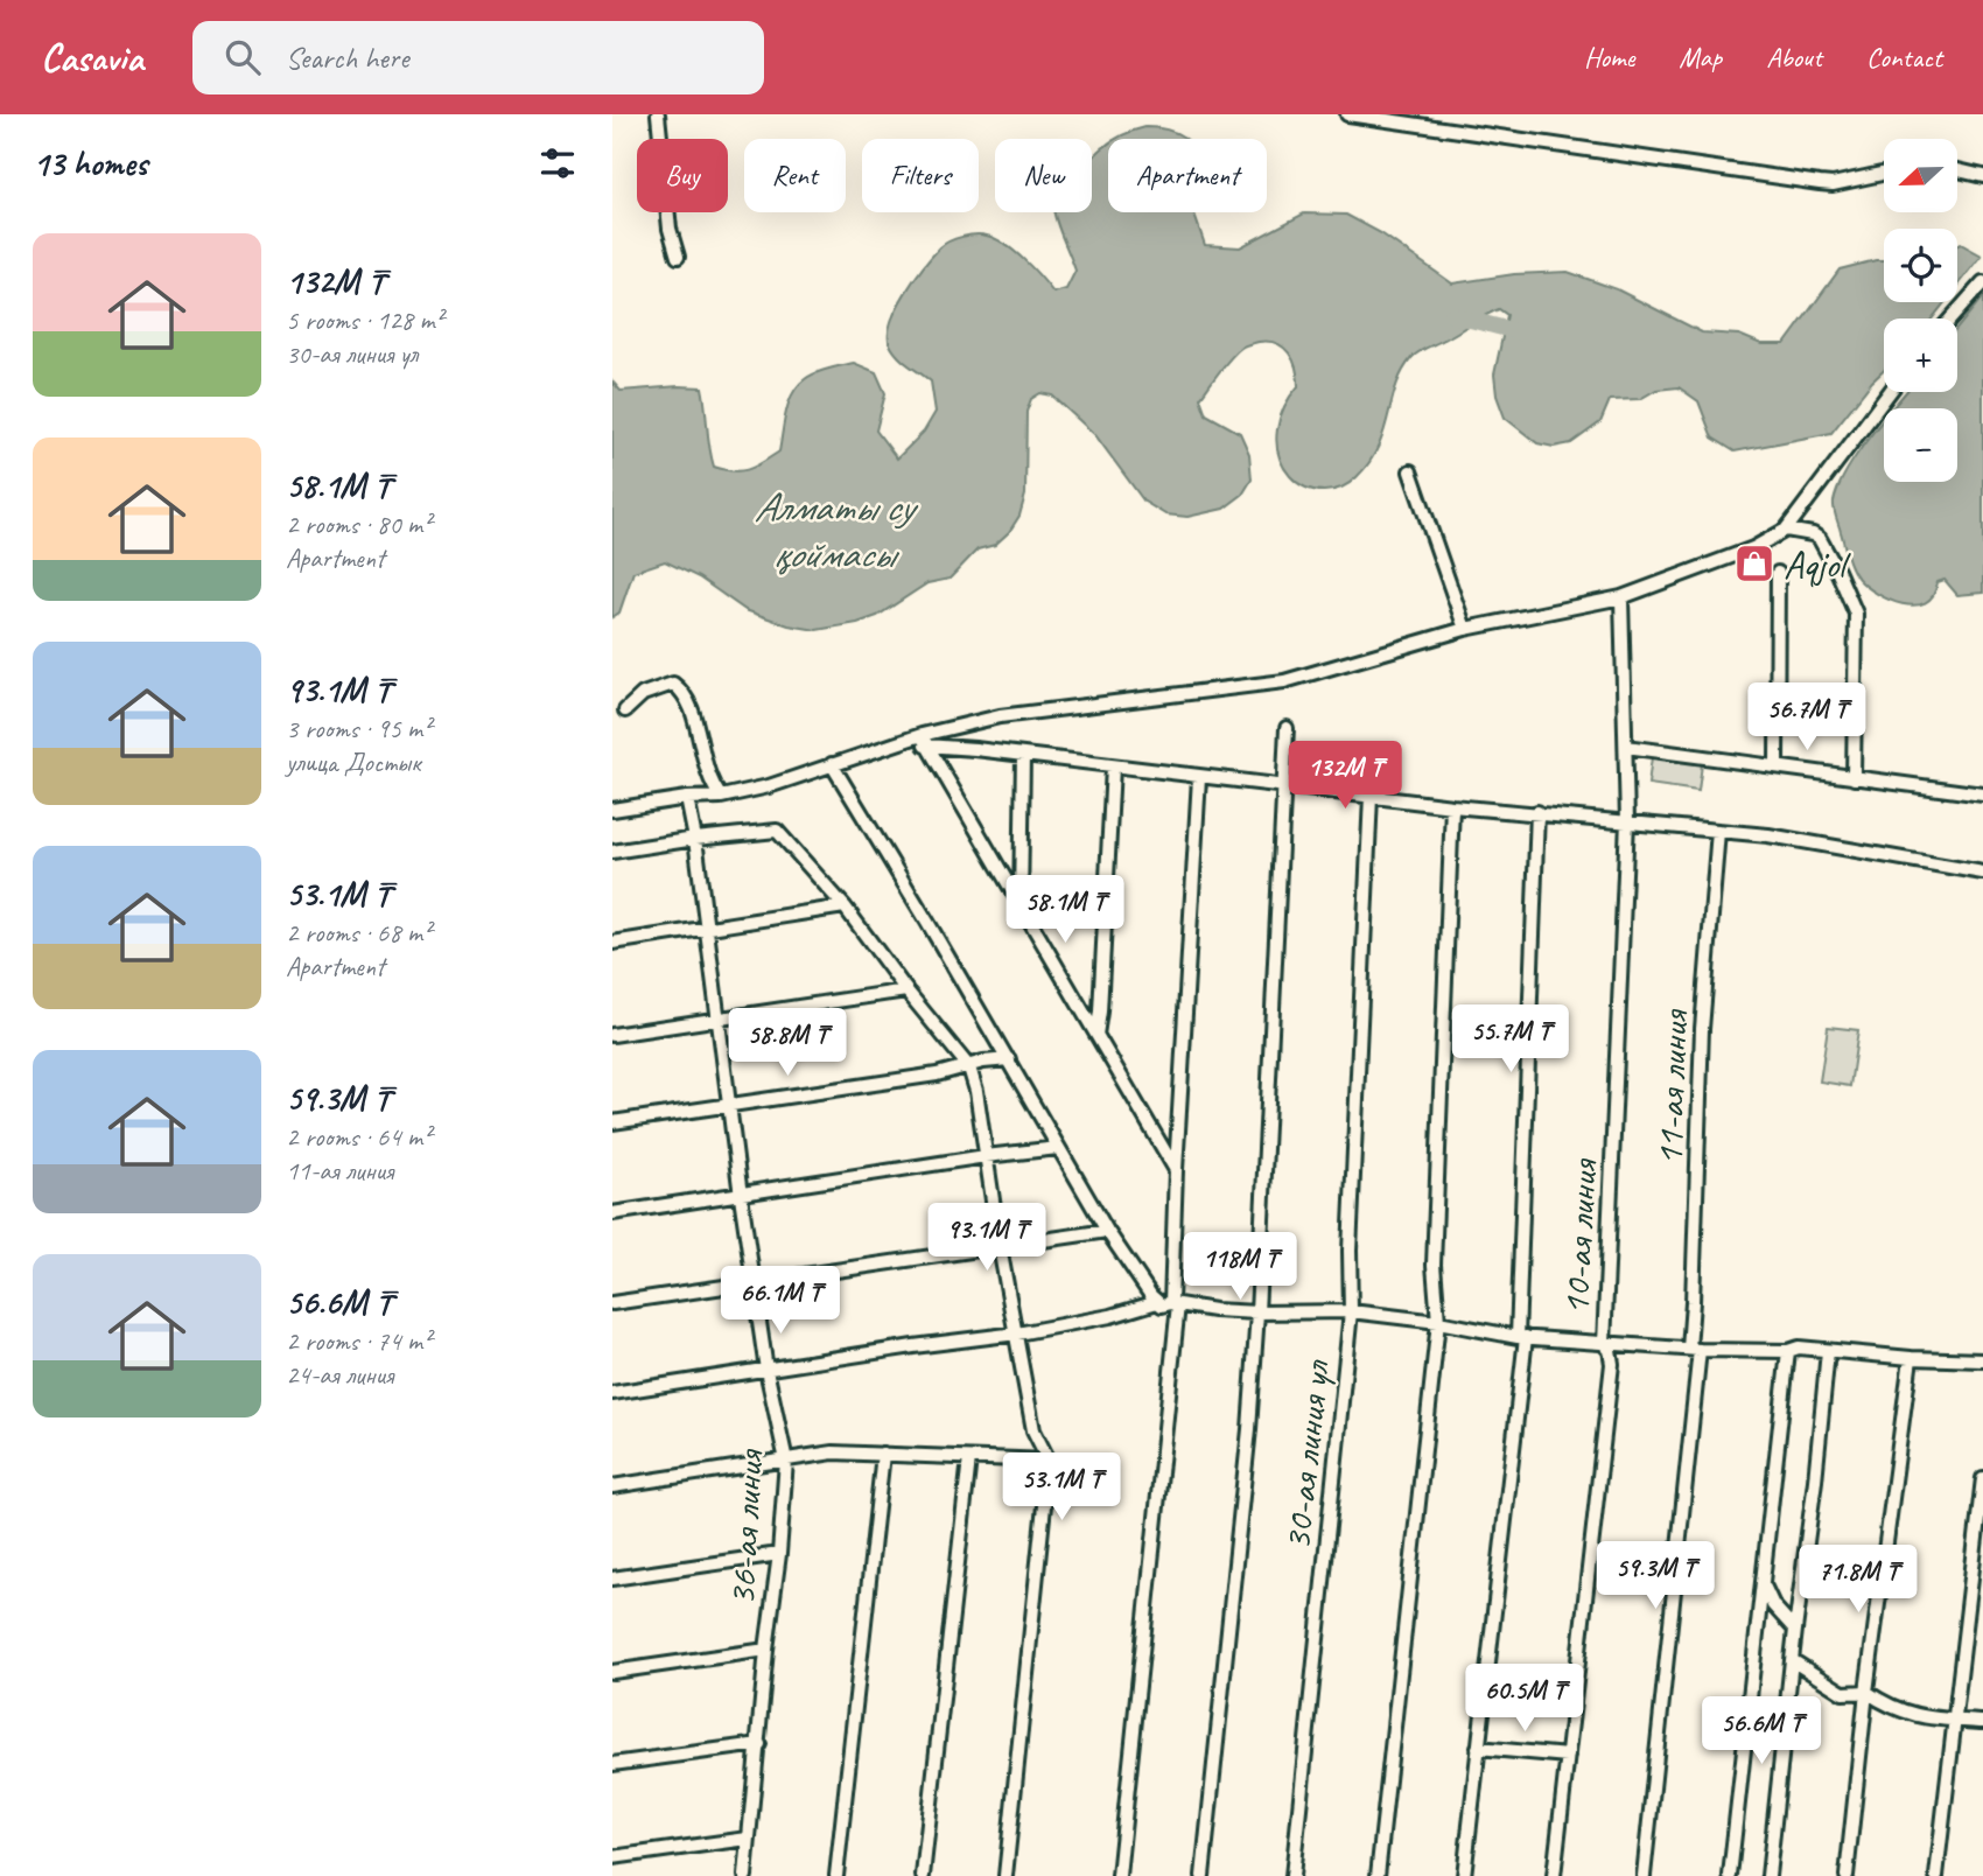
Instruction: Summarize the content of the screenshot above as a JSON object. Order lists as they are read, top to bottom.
{
  "streets": {
    "street": [
      "11-ая линия",
      "10-ая линия",
      "30-ая линия ул",
      "36-ая линия"
    ]
  },
  "water": ["Алматы су қоймасы"],
  "places": {
    "shop": ["Aqjol"]
  },
  "north": "left",
  "page": {
    "header": "Casavia",
    "search": "Search here",
    "nav": [
      "Home",
      "Map",
      "About",
      "Contact"
    ],
    "heading": "13 homes",
    "map_buttons": ["+", "−"],
    "chip": [
      "Buy",
      "Rent",
      "Filters",
      "New",
      "Apartment"
    ],
    "list": [
      {
        "name": "132M ₸",
        "note": "5 rooms · 128 m² · 30-ая линия ул"
      },
      {
        "name": "58.1M ₸",
        "note": "2 rooms · 80 m² · Apartment"
      },
      {
        "name": "93.1M ₸",
        "note": "3 rooms · 95 m² · улица Достык"
      },
      {
        "name": "53.1M ₸",
        "note": "2 rooms · 68 m² · Apartment"
      },
      {
        "name": "59.3M ₸",
        "note": "2 rooms · 64 m² · 11-ая линия"
      },
      {
        "name": "56.6M ₸",
        "note": "2 rooms · 74 m² · 24-ая линия"
      }
    ],
    "price": [
      "56.7M ₸",
      "132M ₸",
      "58.1M ₸",
      "55.7M ₸",
      "58.8M ₸",
      "93.1M ₸",
      "118M ₸",
      "66.1M ₸",
      "53.1M ₸",
      "59.3M ₸",
      "71.8M ₸",
      "60.5M ₸",
      "56.6M ₸"
    ]
  }
}
